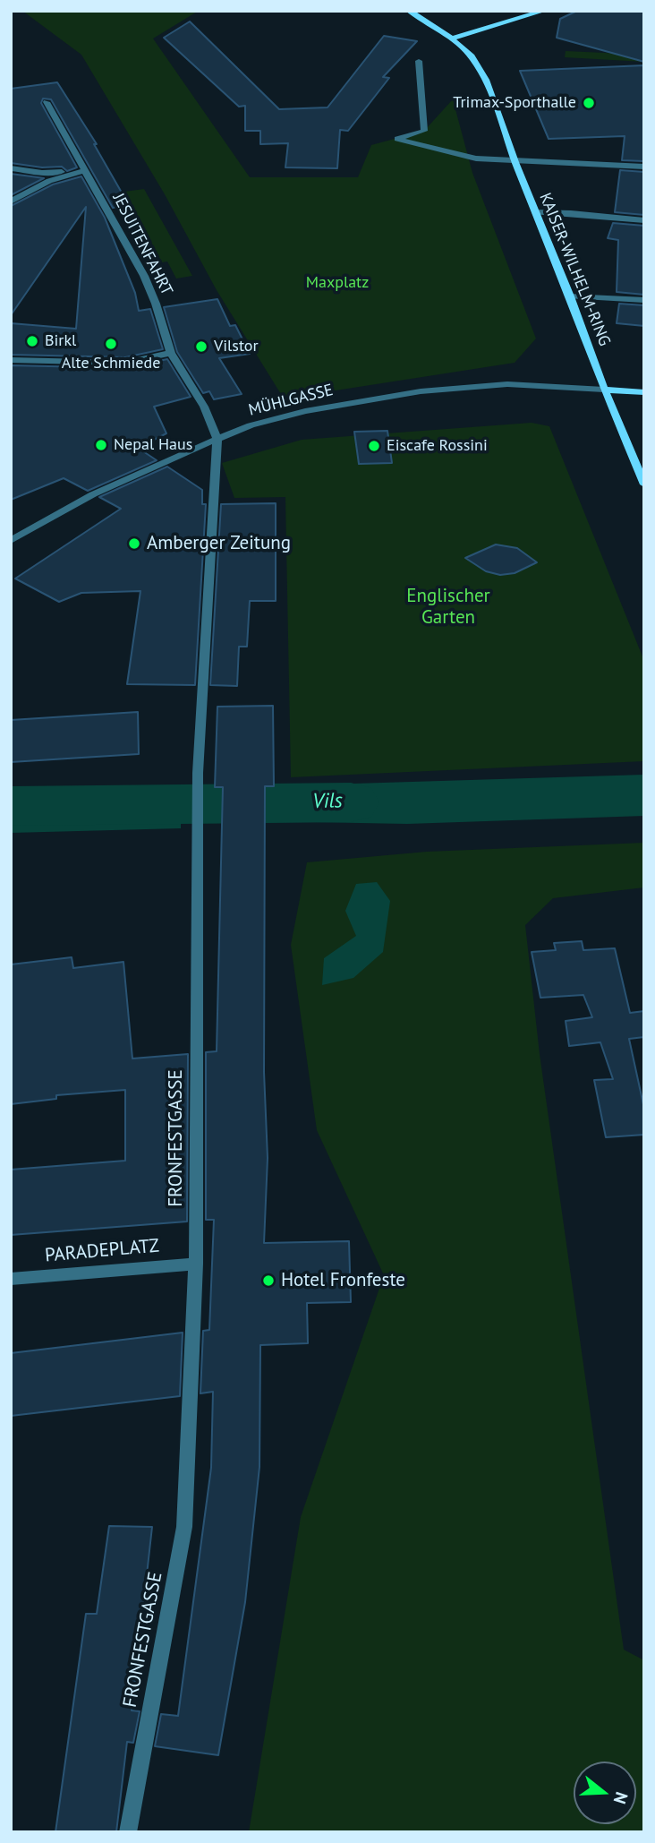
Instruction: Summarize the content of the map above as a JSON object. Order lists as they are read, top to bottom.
{
  "streets": {
    "main road": ["KAISER-WILHELM-RING"],
    "street": [
      "JESUITENFAHRT",
      "MÜHLGASSE",
      "FRONFESTGASSE",
      "PARADEPLATZ"
    ]
  },
  "crossings": [
    ["JESUITENFAHRT", "MÜHLGASSE"],
    ["JESUITENFAHRT", "FRONFESTGASSE"],
    ["KAISER-WILHELM-RING", "MÜHLGASSE"],
    ["MÜHLGASSE", "FRONFESTGASSE"],
    ["FRONFESTGASSE", "PARADEPLATZ"]
  ],
  "water": ["Vils"],
  "parks": ["Maxplatz", "Englischer Garten"],
  "places": [
    "Trimax-Sporthalle",
    "Birkl",
    "Alte Schmiede",
    "Vilstor",
    "Nepal Haus",
    "Eiscafe Rossini",
    "Amberger Zeitung",
    "Hotel Fronfeste"
  ],
  "north": "right"
}
